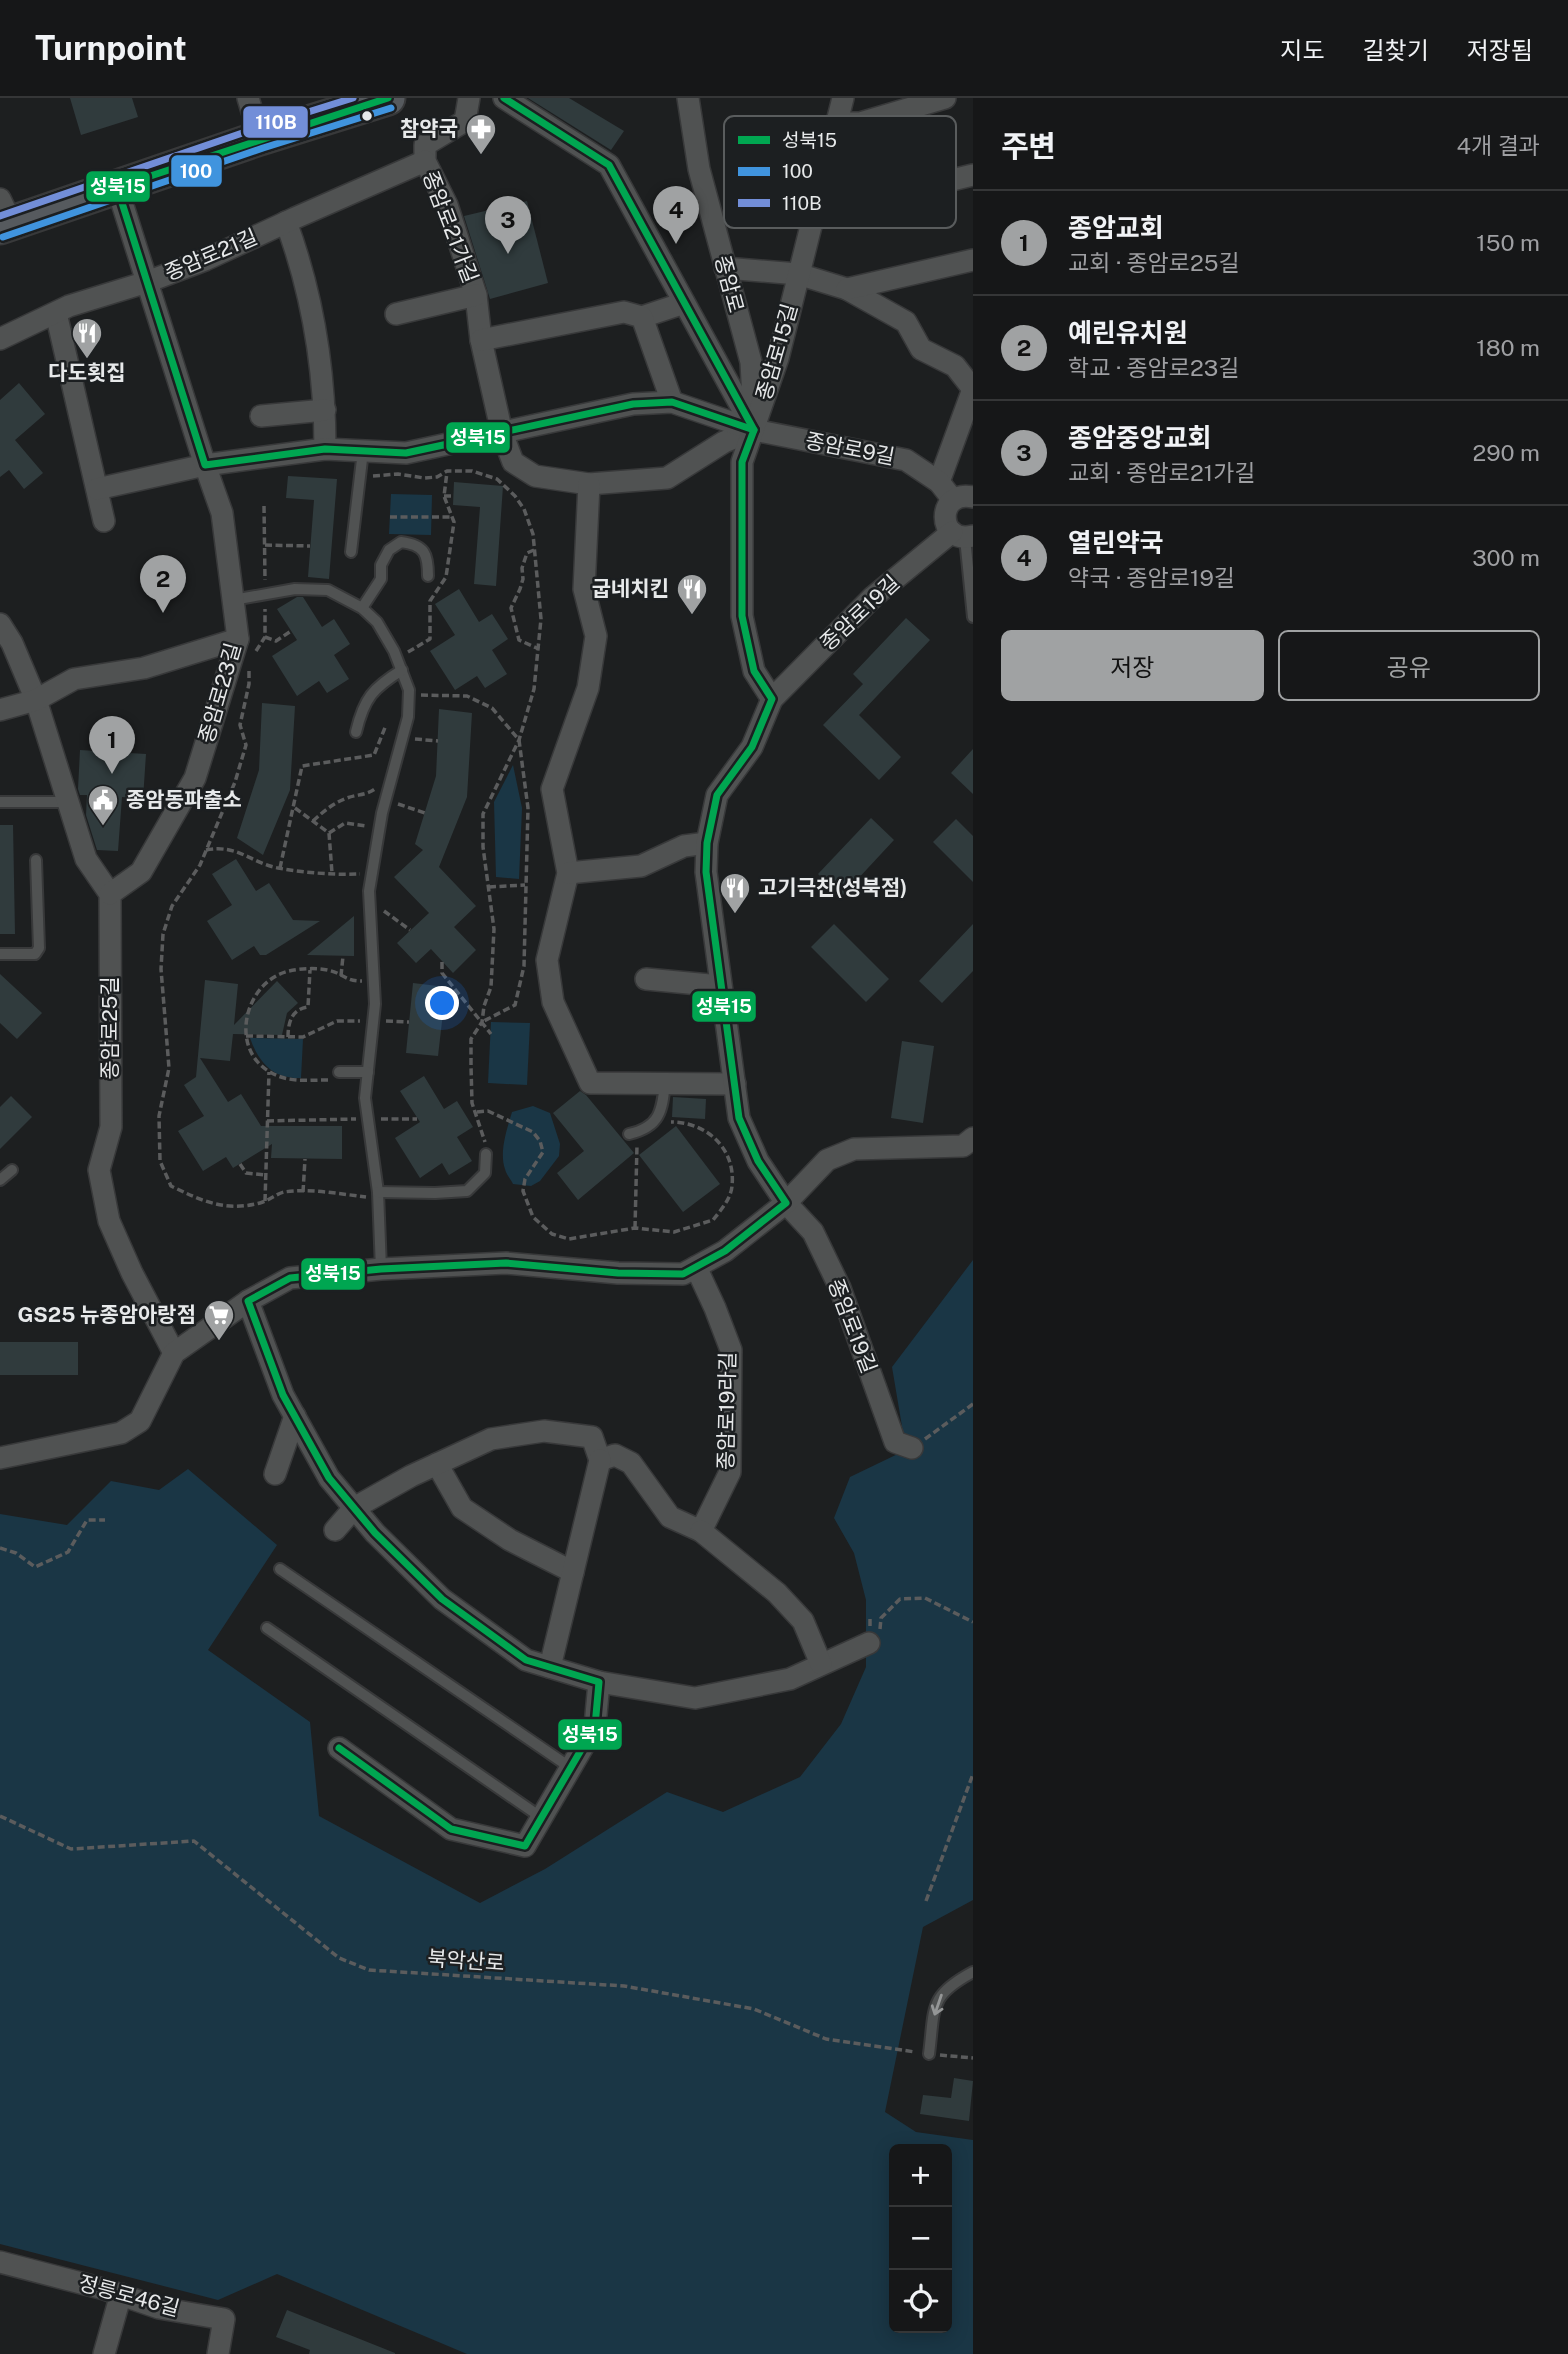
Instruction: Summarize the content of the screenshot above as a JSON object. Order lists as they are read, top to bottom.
{
  "streets": {
    "street": [
      "종암로21가길",
      "종암로21길",
      "종암로",
      "종암로15길",
      "종암로9길",
      "종암로19길",
      "종암로23길",
      "종암로25길",
      "종암로19라길",
      "정릉로46길"
    ],
    "path": ["북악산로"]
  },
  "crossings": [
    ["종암로21가길", "종암로21길"],
    ["종암로21가길", "종암로"],
    ["종암로21가길", "종암로15길"],
    ["종암로21가길", "종암로9길"],
    ["종암로21길", "종암로23길"],
    ["종암로", "종암로15길"],
    ["종암로", "종암로9길"],
    ["종암로15길", "종암로9길"],
    ["종암로23길", "종암로25길"]
  ],
  "places": {
    "pharmacy": ["참약국"],
    "restaurant": ["다도횟집", "굽네치킨", "고기극찬(성북점)"],
    "public building": ["종암동파출소"],
    "supermarket": ["GS25 뉴종암아랑점"]
  },
  "lines": ["transit line 성북15", "transit line 110B", "transit line 100"],
  "legend": ["성북15", "100", "110B"],
  "page": {
    "header": "Turnpoint",
    "nav": ["지도", "길찾기", "저장됨"],
    "heading": ["주변", "4개 결과"],
    "pins": [
      "4",
      "3",
      "2",
      "1"
    ],
    "list": [
      {
        "mark": "1",
        "name": "종암교회",
        "note": "교회 · 종암로25길",
        "value": "150 m"
      },
      {
        "mark": "2",
        "name": "예린유치원",
        "note": "학교 · 종암로23길",
        "value": "180 m"
      },
      {
        "mark": "3",
        "name": "종암중앙교회",
        "note": "교회 · 종암로21가길",
        "value": "290 m"
      },
      {
        "mark": "4",
        "name": "열린약국",
        "note": "약국 · 종암로19길",
        "value": "300 m"
      }
    ],
    "buttons": ["저장", "공유"],
    "map_buttons": ["+", "−"]
  }
}
